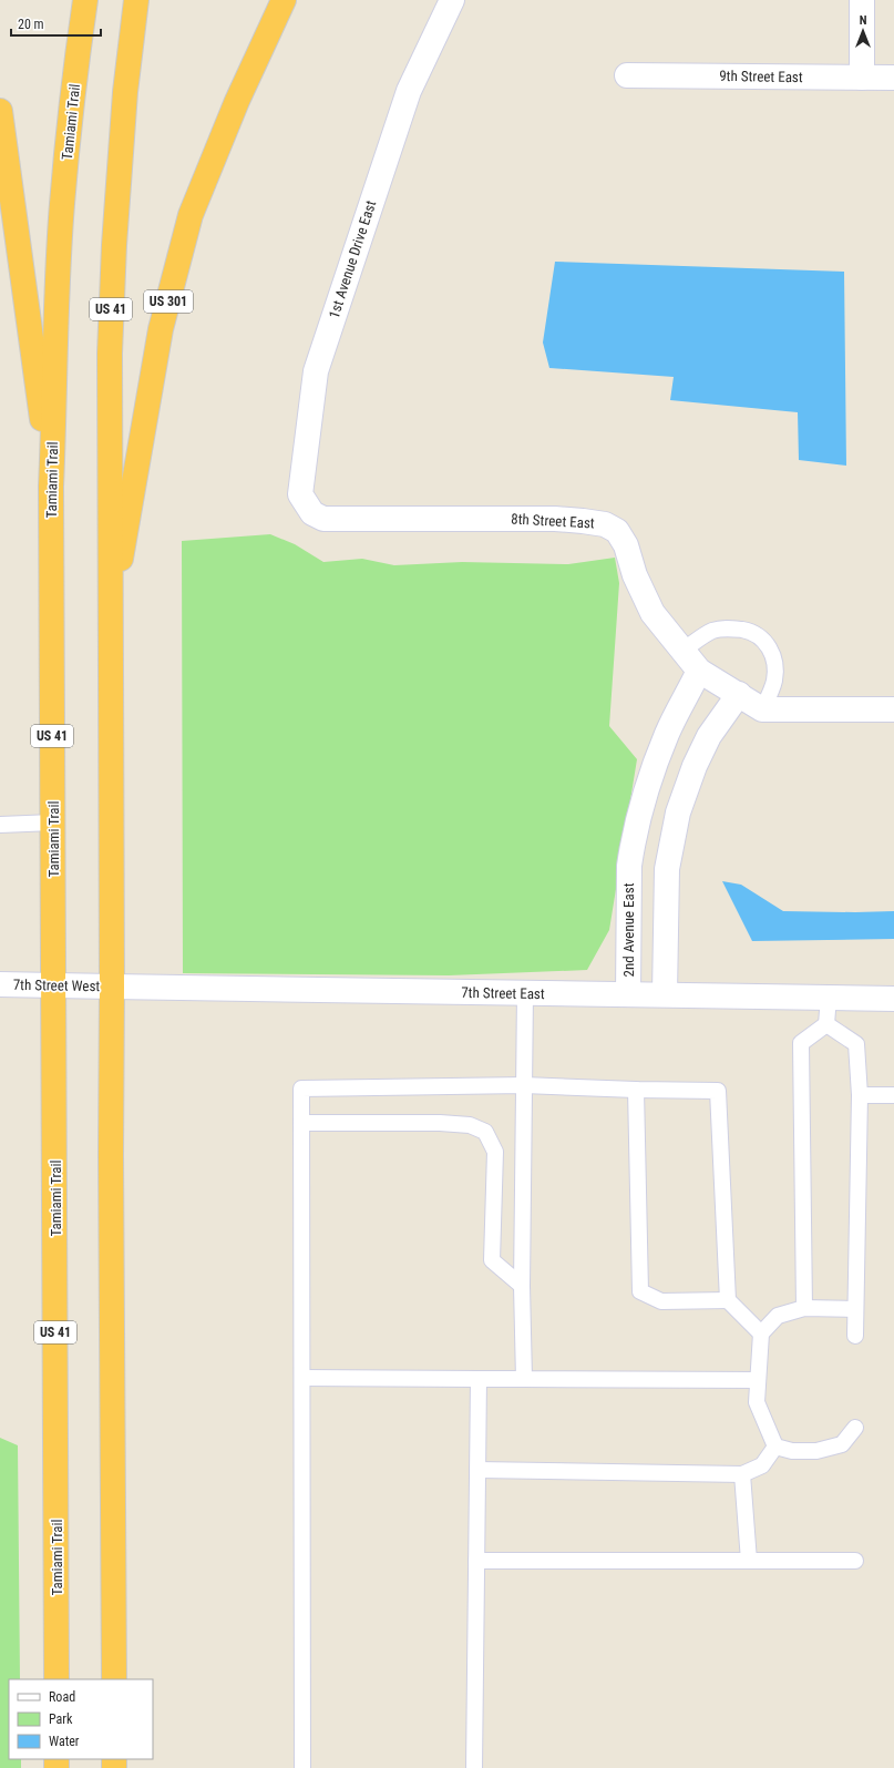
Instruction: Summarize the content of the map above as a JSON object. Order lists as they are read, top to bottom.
{
  "streets": {
    "highway": ["Tamiami Trail", "US 301", "US 41"],
    "street": [
      "9th Street East",
      "1st Avenue Drive East",
      "8th Street East",
      "2nd Avenue East",
      "7th Street West",
      "7th Street East"
    ]
  },
  "crossings": [
    ["Tamiami Trail", "7th Street West"],
    ["1st Avenue Drive East", "8th Street East"],
    ["US 301", "US 41"],
    ["US 41", "7th Street West"],
    ["US 41", "7th Street East"],
    ["8th Street East", "2nd Avenue East"],
    ["2nd Avenue East", "7th Street East"],
    ["7th Street West", "7th Street East"]
  ],
  "legend": ["Road", "Park", "Water"],
  "scale_bar": "20 m",
  "north": "top"
}
